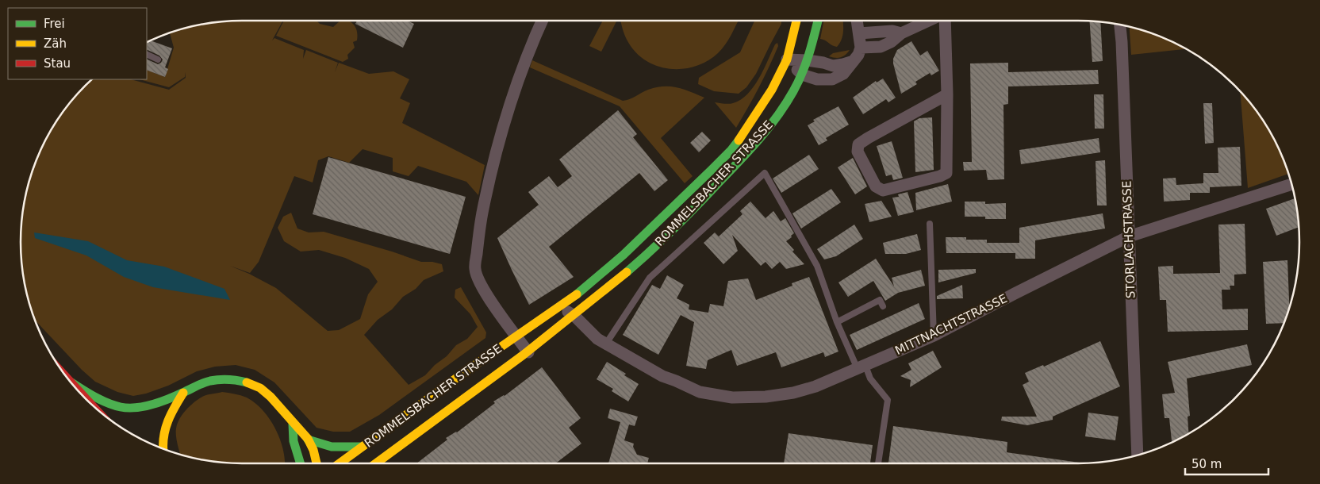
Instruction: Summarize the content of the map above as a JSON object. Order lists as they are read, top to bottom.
{
  "streets": {
    "main road": ["ROMMELSBACHER STRASSE"],
    "street": ["STORLACHSTRASSE", "MITTNACHTSTRASSE"]
  },
  "crossings": [
    ["ROMMELSBACHER STRASSE", "MITTNACHTSTRASSE"],
    ["STORLACHSTRASSE", "MITTNACHTSTRASSE"]
  ],
  "legend": ["Frei", "Zäh", "Stau"],
  "scale_bar": "50 m"
}
